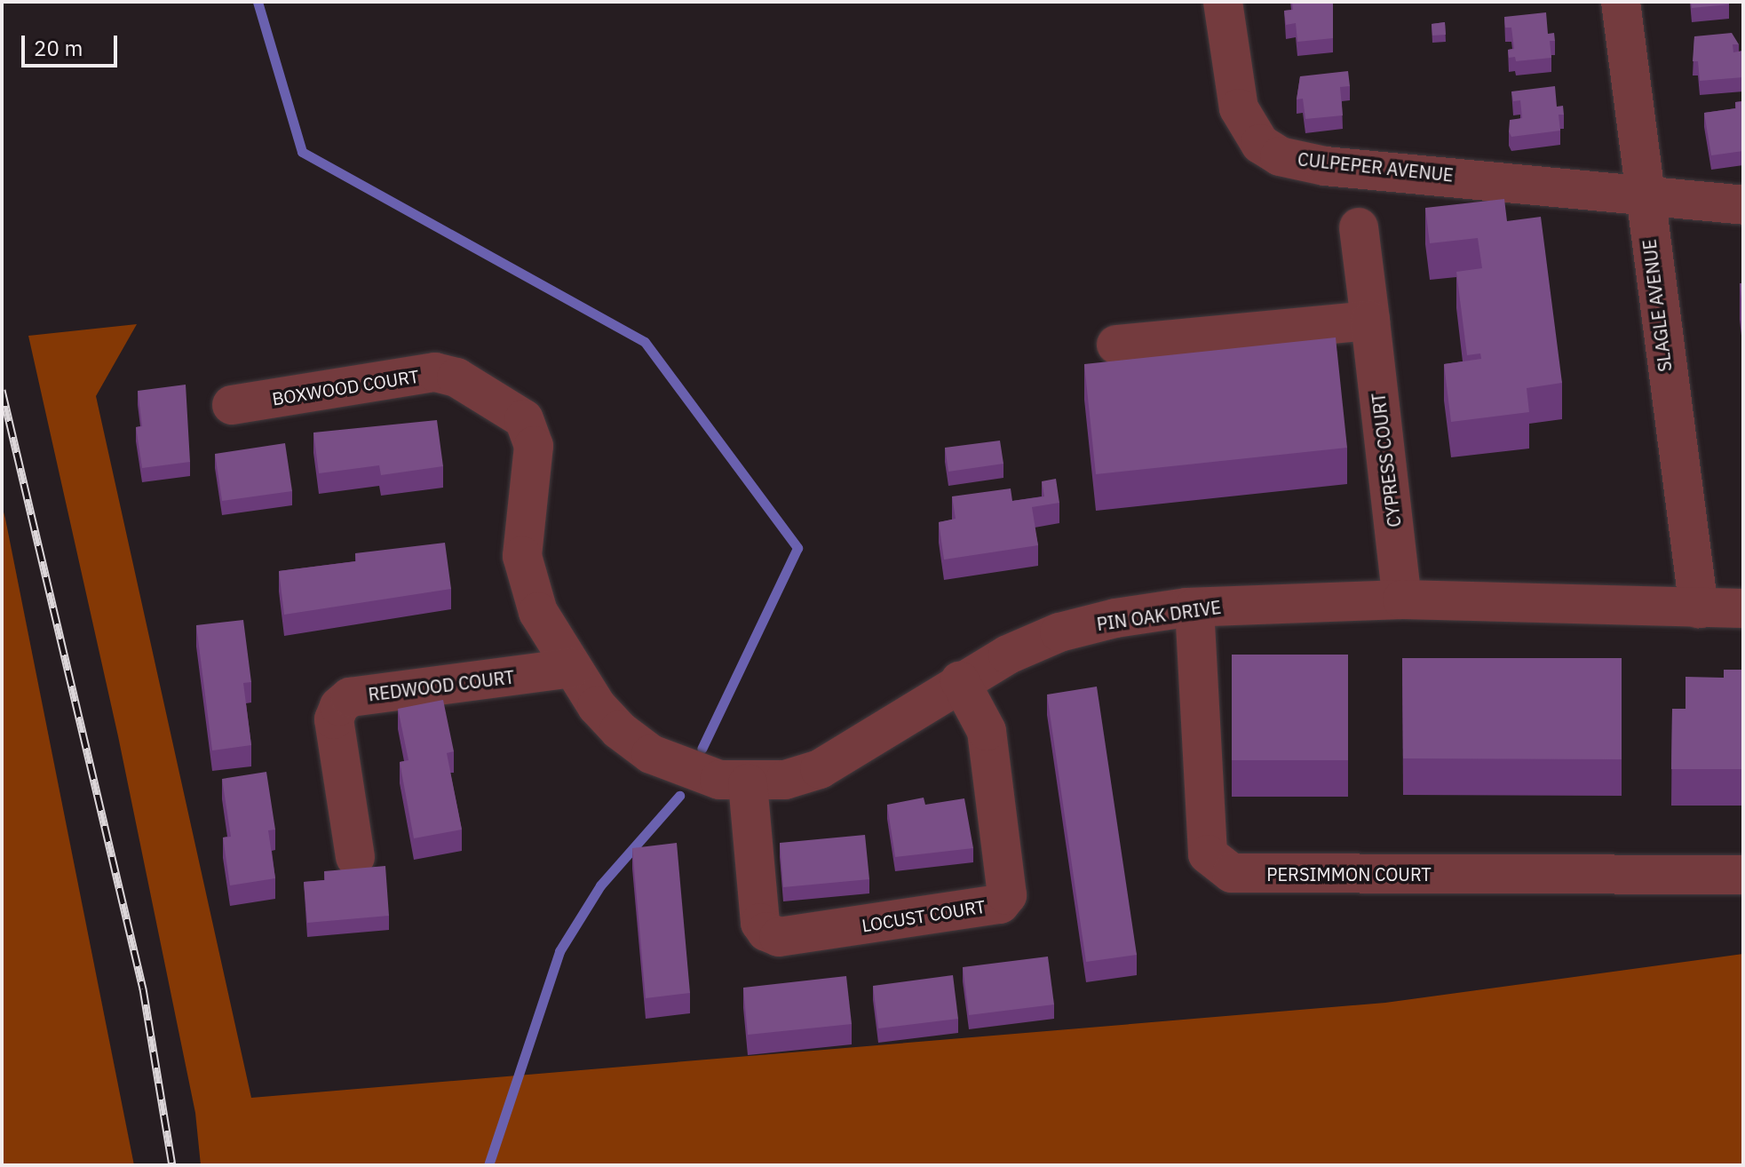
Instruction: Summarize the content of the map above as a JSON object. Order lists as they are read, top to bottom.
{
  "streets": {
    "street": [
      "CULPEPER AVENUE",
      "SLAGLE AVENUE",
      "BOXWOOD COURT",
      "CYPRESS COURT",
      "PIN OAK DRIVE",
      "REDWOOD COURT",
      "PERSIMMON COURT",
      "LOCUST COURT"
    ]
  },
  "crossings": [
    ["CULPEPER AVENUE", "SLAGLE AVENUE"],
    ["SLAGLE AVENUE", "PIN OAK DRIVE"],
    ["BOXWOOD COURT", "PIN OAK DRIVE"],
    ["BOXWOOD COURT", "REDWOOD COURT"],
    ["CYPRESS COURT", "PIN OAK DRIVE"],
    ["PIN OAK DRIVE", "REDWOOD COURT"],
    ["PIN OAK DRIVE", "PERSIMMON COURT"],
    ["PIN OAK DRIVE", "LOCUST COURT"]
  ],
  "scale_bar": "20 m"
}
